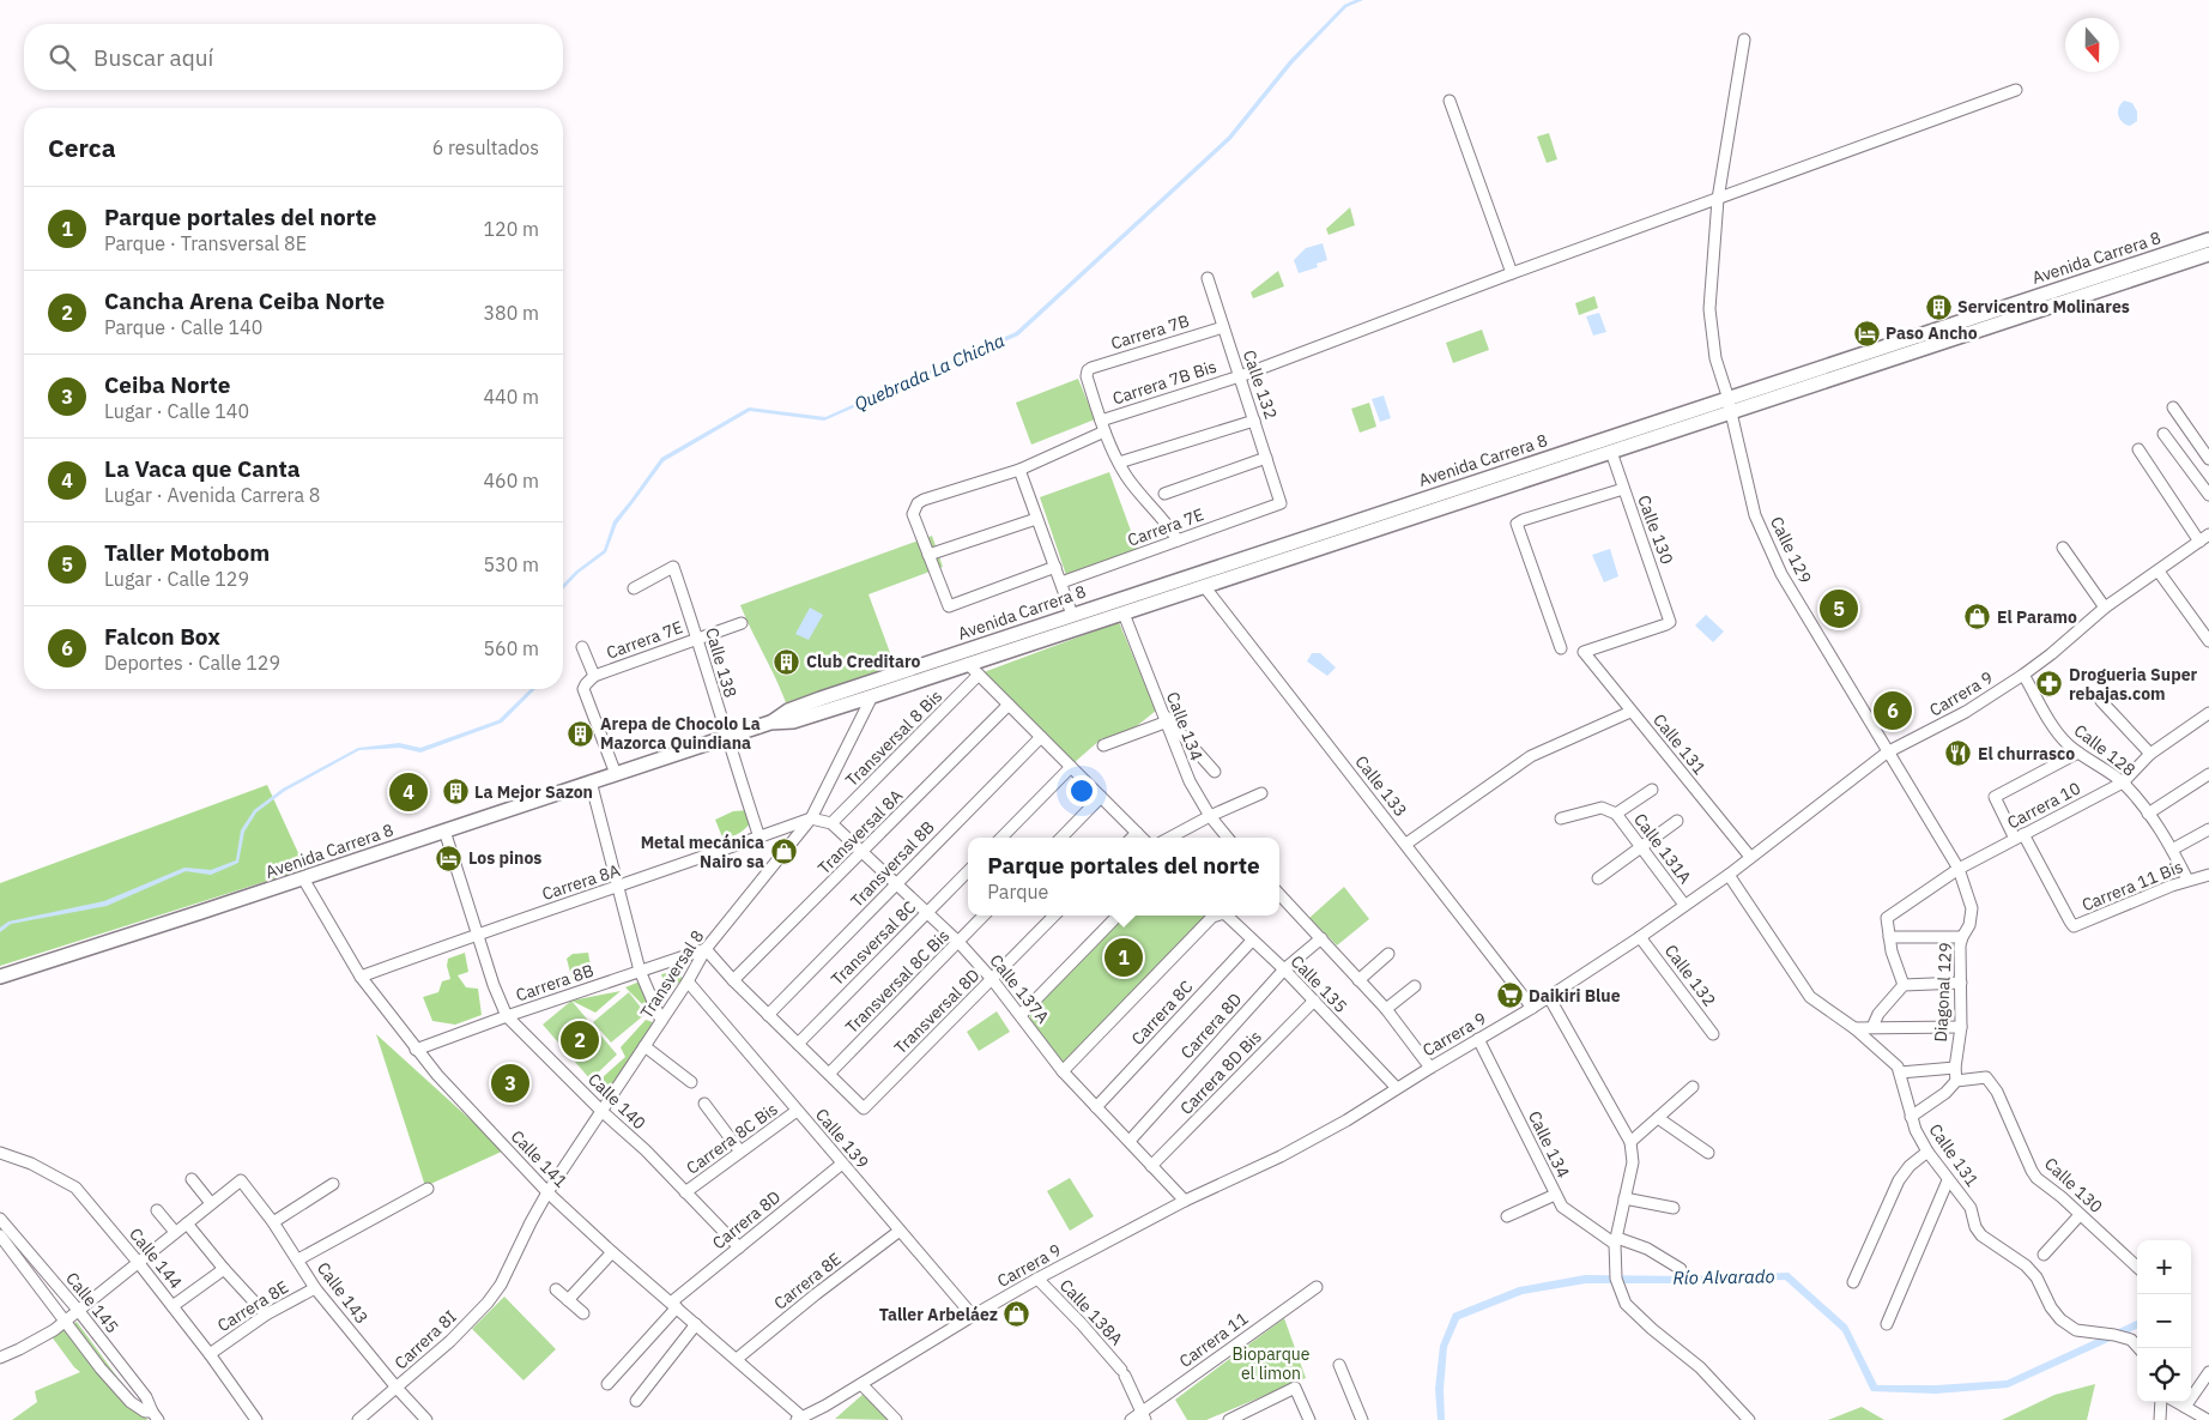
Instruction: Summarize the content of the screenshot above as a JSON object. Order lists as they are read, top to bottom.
{
  "streets": {
    "main road": ["Avenida Carrera 8"],
    "street": [
      "Carrera 7B",
      "Carrera 7B Bis",
      "Calle 132",
      "Carrera 7E",
      "Calle 130",
      "Calle 129",
      "Calle 138",
      "Carrera 9",
      "Calle 134",
      "Transversal 8 Bis",
      "Calle 131",
      "Calle 128",
      "Calle 133",
      "Carrera 10",
      "Transversal 8A",
      "Calle 131A",
      "Transversal 8B",
      "Carrera 8A",
      "Carrera 11 Bis",
      "Transversal 8C",
      "Transversal 8",
      "Transversal 8C Bis",
      "Carrera 8B",
      "Calle 135",
      "Calle 137A",
      "Diagonal 129",
      "Transversal 8D",
      "Carrera 8C",
      "Carrera 8D",
      "Carrera 8D Bis",
      "Calle 140",
      "Carrera 8C Bis",
      "Calle 139",
      "Calle 141",
      "Calle 144",
      "Carrera 8E",
      "Calle 143",
      "Calle 145",
      "Calle 138A",
      "Carrera 8I",
      "Carrera 11"
    ]
  },
  "crossings": [
    ["Avenida Carrera 8", "Calle 130"],
    ["Avenida Carrera 8", "Calle 129"],
    ["Avenida Carrera 8", "Calle 138"],
    ["Avenida Carrera 8", "Calle 134"],
    ["Avenida Carrera 8", "Calle 133"],
    ["Avenida Carrera 8", "Transversal 8"],
    ["Avenida Carrera 8", "Calle 140"],
    ["Avenida Carrera 8", "Calle 141"],
    ["Carrera 7B", "Carrera 7B Bis"],
    ["Carrera 7B", "Calle 132"],
    ["Carrera 7B Bis", "Calle 132"],
    ["Calle 132", "Carrera 7E"],
    ["Calle 132", "Carrera 9"],
    ["Carrera 7E", "Calle 138"],
    ["Calle 130", "Calle 131"],
    ["Calle 130", "Diagonal 129"],
    ["Calle 129", "Carrera 9"],
    ["Calle 129", "Carrera 10"],
    ["Calle 129", "Diagonal 129"],
    ["Calle 138", "Carrera 8A"],
    ["Carrera 9", "Calle 134"],
    ["Carrera 9", "Calle 131"],
    ["Carrera 9", "Calle 128"],
    ["Carrera 9", "Calle 133"],
    ["Carrera 9", "Calle 131A"],
    ["Carrera 9", "Calle 135"],
    ["Carrera 9", "Calle 137A"],
    ["Carrera 9", "Calle 139"],
    ["Carrera 9", "Calle 141"],
    ["Carrera 9", "Calle 138A"],
    ["Transversal 8 Bis", "Calle 137A"],
    ["Calle 128", "Carrera 10"],
    ["Calle 128", "Carrera 11 Bis"],
    ["Carrera 10", "Carrera 11 Bis"],
    ["Transversal 8A", "Calle 137A"],
    ["Transversal 8B", "Calle 137A"],
    ["Carrera 8A", "Transversal 8"],
    ["Carrera 8A", "Calle 140"],
    ["Carrera 8A", "Calle 141"],
    ["Transversal 8C", "Calle 137A"],
    ["Transversal 8", "Carrera 8B"],
    ["Transversal 8", "Calle 140"],
    ["Transversal 8", "Calle 139"],
    ["Transversal 8", "Calle 141"],
    ["Transversal 8", "Carrera 8I"],
    ["Transversal 8C Bis", "Calle 137A"],
    ["Transversal 8C Bis", "Transversal 8D"],
    ["Carrera 8B", "Calle 140"],
    ["Carrera 8B", "Calle 141"],
    ["Calle 135", "Calle 137A"],
    ["Calle 135", "Carrera 8C"],
    ["Calle 135", "Carrera 8D"],
    ["Calle 135", "Carrera 8D Bis"],
    ["Calle 137A", "Transversal 8D"],
    ["Calle 137A", "Carrera 8C"],
    ["Calle 137A", "Carrera 8D"],
    ["Calle 137A", "Carrera 8D Bis"],
    ["Carrera 8D", "Calle 140"],
    ["Carrera 8D", "Calle 139"],
    ["Carrera 8D", "Calle 141"],
    ["Calle 140", "Carrera 8C Bis"],
    ["Carrera 8C Bis", "Calle 139"],
    ["Calle 139", "Carrera 8E"],
    ["Calle 141", "Carrera 8E"],
    ["Calle 144", "Carrera 8E"],
    ["Carrera 8E", "Calle 143"],
    ["Calle 143", "Carrera 8I"],
    ["Calle 138A", "Carrera 11"]
  ],
  "water": ["Quebrada La Chicha", "Río Alvarado"],
  "parks": ["Bioparque el limon"],
  "places": {
    "building": [
      "Servicentro Molinares",
      "Club Creditaro",
      "Arepa de Chocolo La Mazorca Quindiana",
      "La Mejor Sazon"
    ],
    "hotel": ["Paso Ancho", "Los pinos"],
    "shop": ["El Paramo", "Metal mecánica Nairo sa", "Taller Arbeláez"],
    "pharmacy": ["Drogueria Super rebajas.com"],
    "restaurant": ["El churrasco"],
    "supermarket": ["Daikiri Blue"]
  },
  "north": "bottom",
  "page": {
    "search": "Buscar aquí",
    "heading": ["Cerca", "6 resultados"],
    "list": [
      {
        "mark": "1",
        "name": "Parque portales del norte",
        "note": "Parque · Transversal 8E",
        "value": "120 m"
      },
      {
        "mark": "2",
        "name": "Cancha Arena Ceiba Norte",
        "note": "Parque · Calle 140",
        "value": "380 m"
      },
      {
        "mark": "3",
        "name": "Ceiba Norte",
        "note": "Lugar · Calle 140",
        "value": "440 m"
      },
      {
        "mark": "4",
        "name": "La Vaca que Canta",
        "note": "Lugar · Avenida Carrera 8",
        "value": "460 m"
      },
      {
        "mark": "5",
        "name": "Taller Motobom",
        "note": "Lugar · Calle 129",
        "value": "530 m"
      },
      {
        "mark": "6",
        "name": "Falcon Box",
        "note": "Deportes · Calle 129",
        "value": "560 m"
      }
    ],
    "pins": [
      "5",
      "6",
      "4",
      "1",
      "2",
      "3"
    ],
    "popup": ["Parque portales del norte", "Parque"],
    "map_buttons": ["+", "−"]
  }
}
